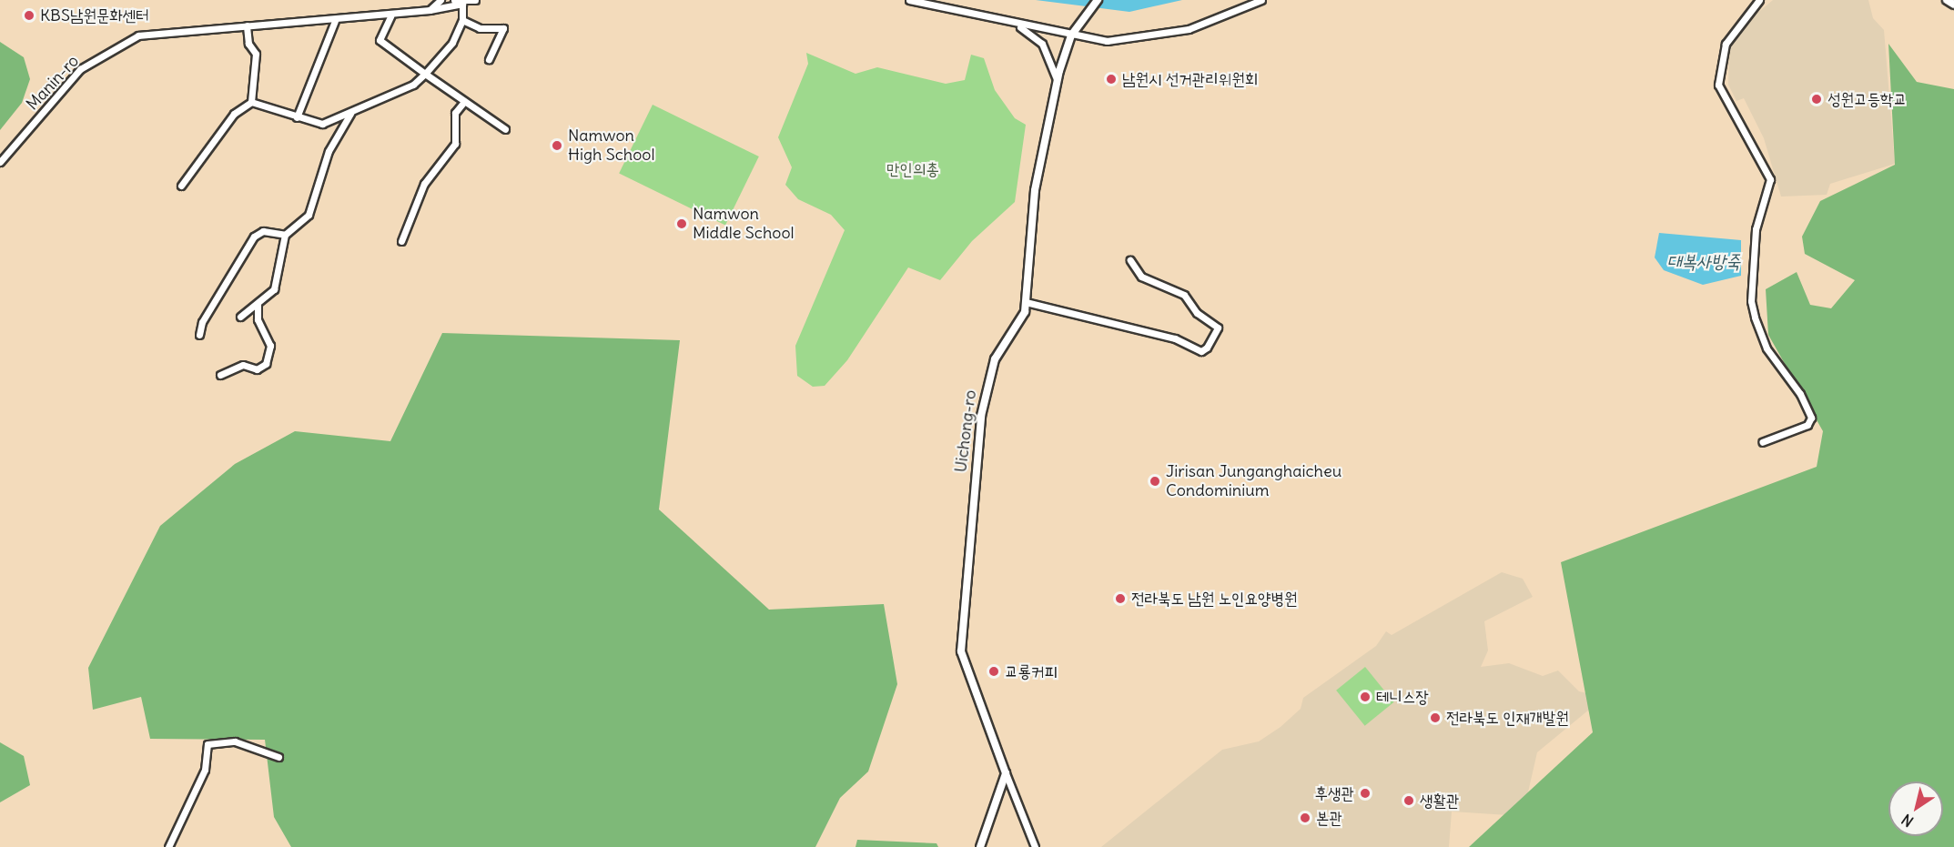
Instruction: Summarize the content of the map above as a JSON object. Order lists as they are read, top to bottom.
{
  "streets": {
    "street": ["Manin-ro", "Uichong-ro"]
  },
  "water": ["대복사방죽"],
  "parks": ["만인의총"],
  "places": [
    "KBS남원문화센터",
    "남원시 선거관리위원회",
    "성원고등학교",
    "Namwon High School",
    "Namwon Middle School",
    "Jirisan Junganghaicheu Condominium",
    "전라북도 남원 노인요양병원",
    "교룡커피",
    "테니스장",
    "전라북도 인재개발원",
    "후생관",
    "생활관",
    "본관"
  ],
  "north": "bottom left"
}
